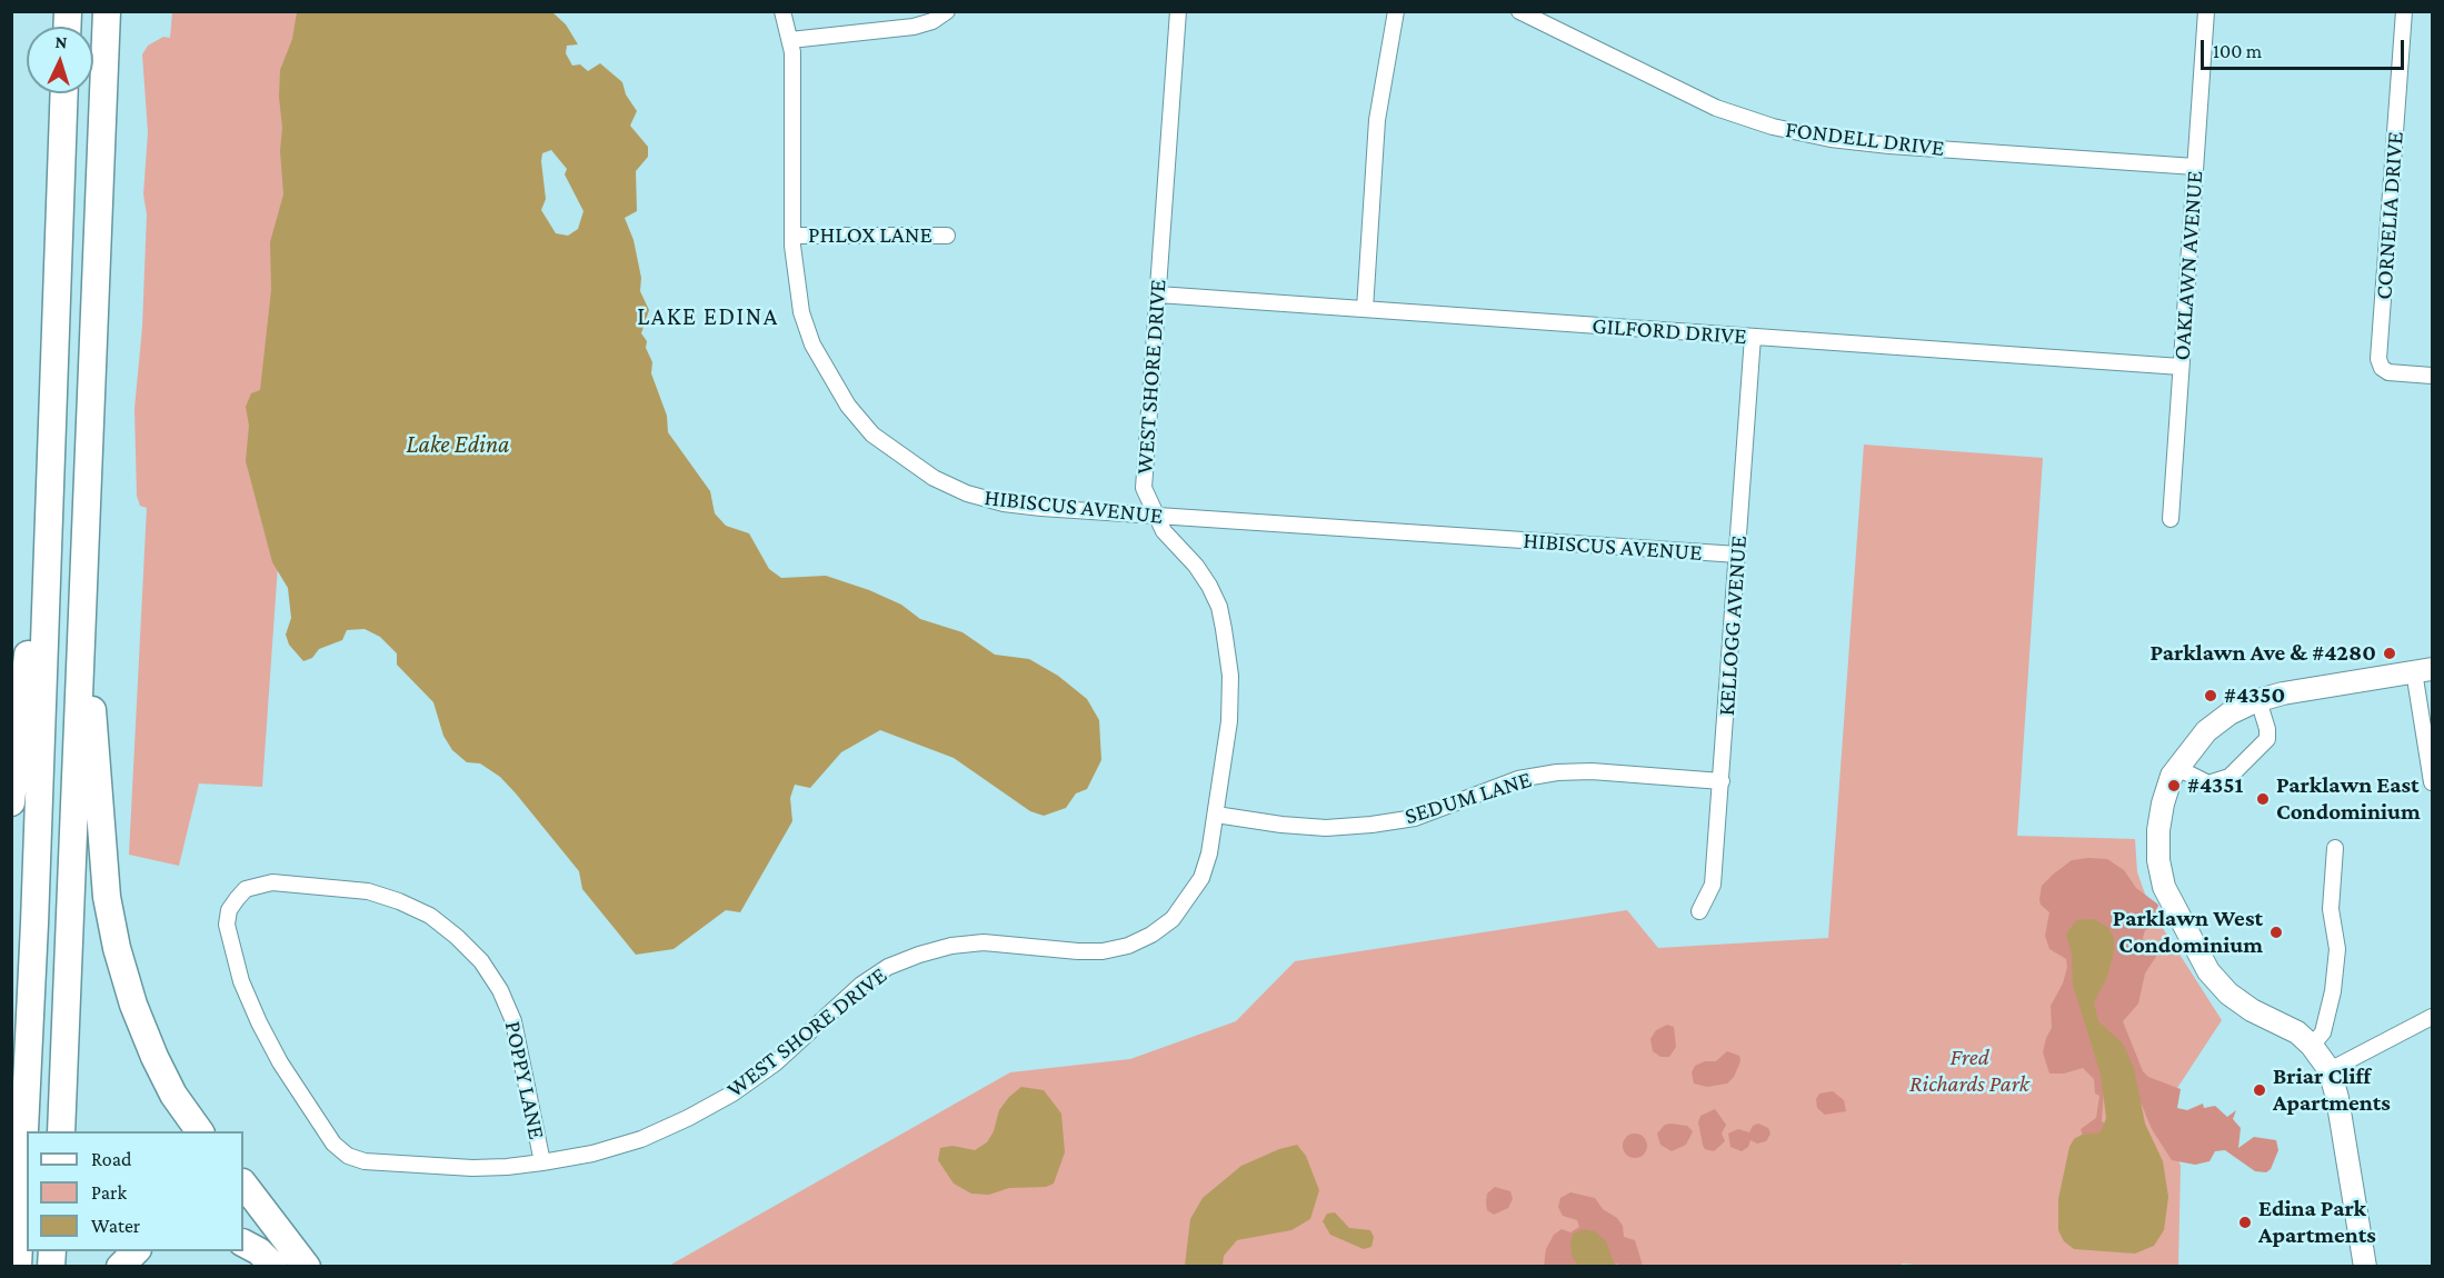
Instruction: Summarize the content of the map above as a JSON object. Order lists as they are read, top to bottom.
{
  "streets": {
    "street": [
      "FONDELL DRIVE",
      "CORNELIA DRIVE",
      "PHLOX LANE",
      "OAKLAWN AVENUE",
      "GILFORD DRIVE",
      "WEST SHORE DRIVE",
      "HIBISCUS AVENUE",
      "KELLOGG AVENUE",
      "SEDUM LANE",
      "POPPY LANE"
    ]
  },
  "crossings": [
    ["FONDELL DRIVE", "OAKLAWN AVENUE"],
    ["PHLOX LANE", "HIBISCUS AVENUE"],
    ["OAKLAWN AVENUE", "GILFORD DRIVE"],
    ["GILFORD DRIVE", "WEST SHORE DRIVE"],
    ["GILFORD DRIVE", "KELLOGG AVENUE"],
    ["WEST SHORE DRIVE", "HIBISCUS AVENUE"],
    ["WEST SHORE DRIVE", "SEDUM LANE"],
    ["WEST SHORE DRIVE", "POPPY LANE"],
    ["HIBISCUS AVENUE", "KELLOGG AVENUE"],
    ["KELLOGG AVENUE", "SEDUM LANE"]
  ],
  "districts": ["LAKE EDINA"],
  "water": ["Lake Edina"],
  "parks": ["Fred Richards Park"],
  "places": [
    "Parklawn Ave & #4280",
    "#4350",
    "#4351",
    "Parklawn East Condominium",
    "Parklawn West Condominium",
    "Briar Cliff Apartments",
    "Edina Park Apartments"
  ],
  "legend": ["Road", "Park", "Water"],
  "scale_bar": "100 m",
  "north": "top"
}
